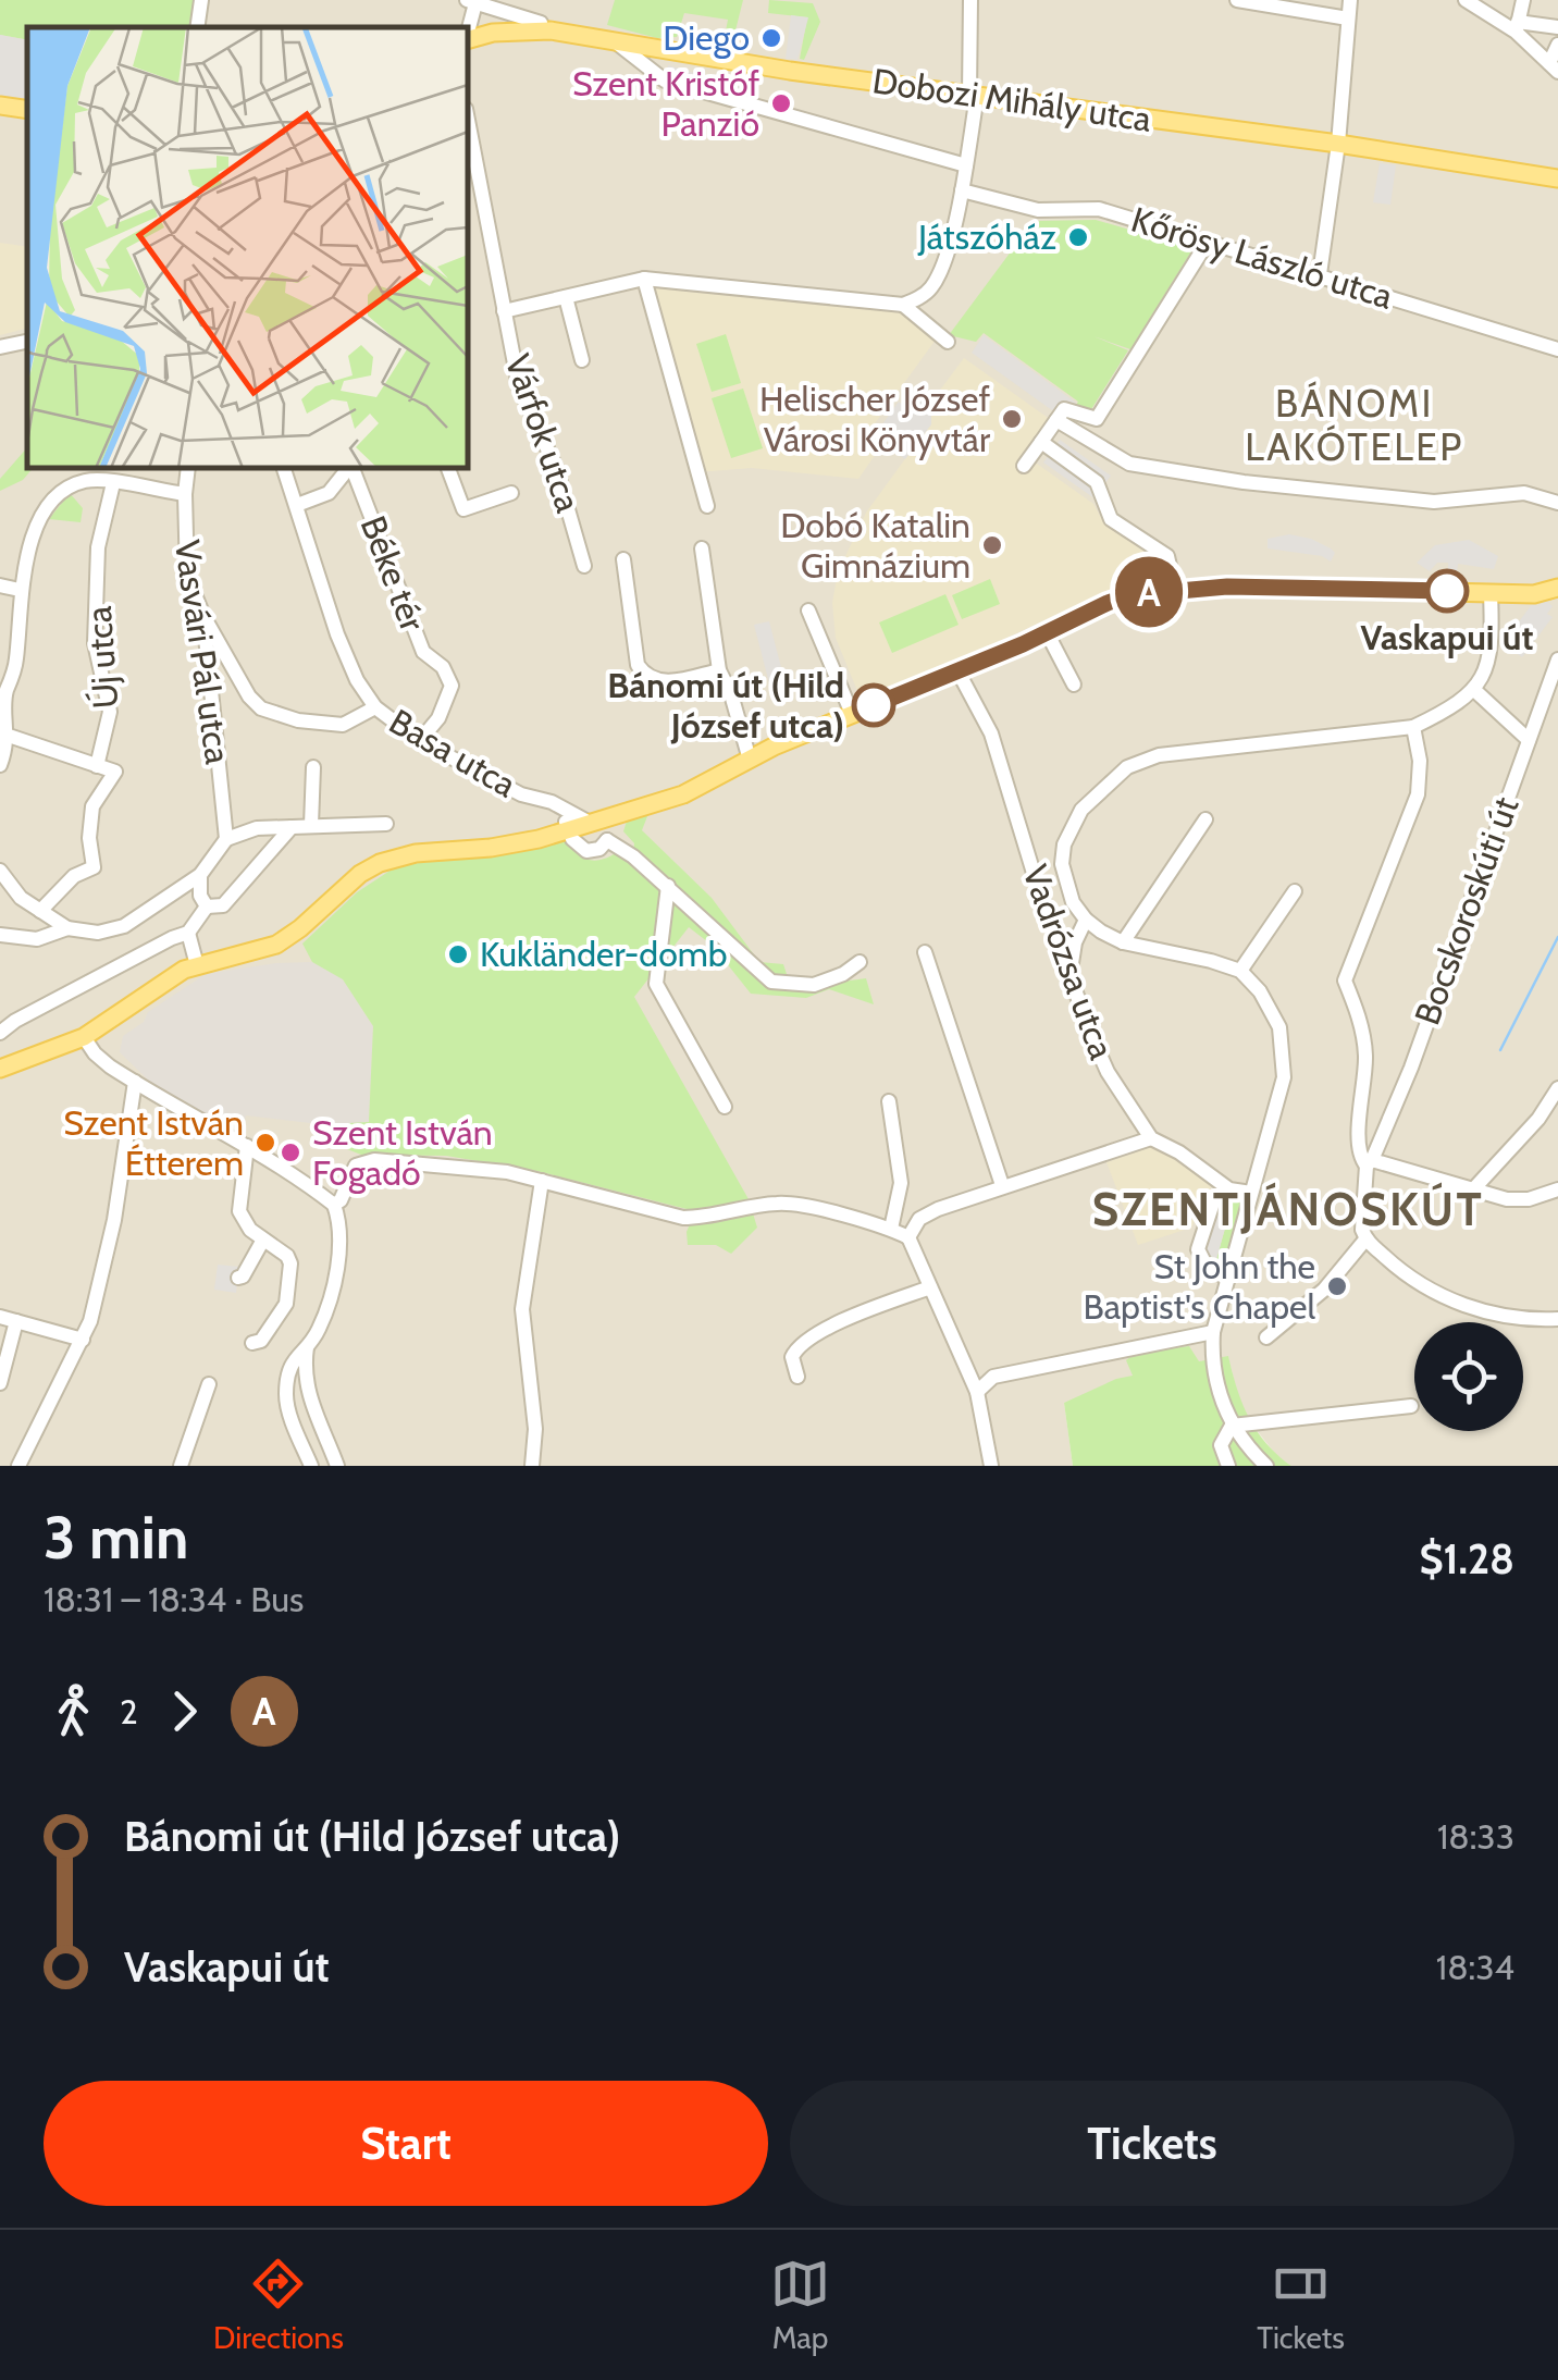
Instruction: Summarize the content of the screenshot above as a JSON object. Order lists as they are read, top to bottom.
{
  "streets": {
    "main road": ["Dobozi Mihály utca"],
    "street": [
      "Kőrösy László utca",
      "Várfok utca",
      "Béke tér",
      "Vasvári Pál utca",
      "Új utca",
      "Basa utca",
      "Bocskoroskúti út",
      "Vadrózsa utca"
    ]
  },
  "crossings": [
    ["Béke tér", "Basa utca"]
  ],
  "districts": ["BÁNOMI LAKÓTELEP", "SZENTJÁNOSKÚT"],
  "places": [
    "Diego",
    "Szent Kristóf Panzió",
    "Játszóház",
    "Helischer József Városi Könyvtár",
    "Dobó Katalin Gimnázium",
    "Vaskapui út",
    "Bánomi út (Hild József utca)",
    "Kukländer-domb",
    "Szent István Étterem",
    "Szent István Fogadó",
    "St John the Baptist's Chapel"
  ],
  "lines": ["bus line A"],
  "page": {
    "on_map": "A",
    "heading": ["3 min", "18:31 – 18:34 · Bus", "$1.28"],
    "legs": ["2", "A"],
    "list": [
      {
        "name": "Bánomi út (Hild József utca)",
        "value": "18:33"
      },
      {
        "name": "Vaskapui út",
        "value": "18:34"
      }
    ],
    "buttons": ["Start", "Tickets"],
    "tabs": ["Directions", "Map", "Tickets"]
  }
}
